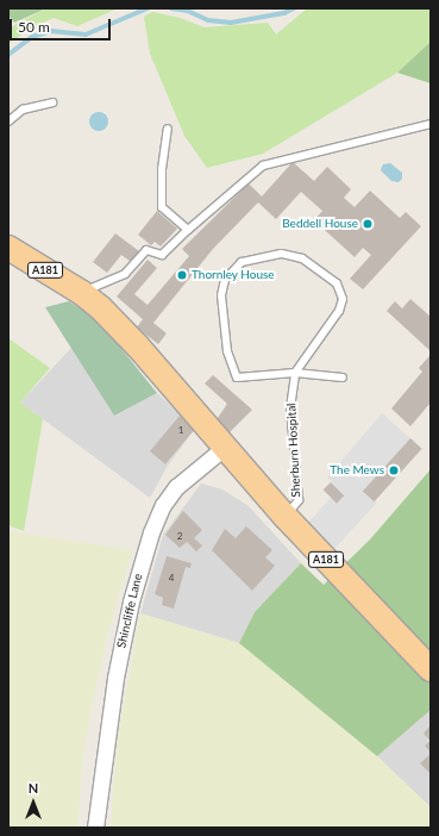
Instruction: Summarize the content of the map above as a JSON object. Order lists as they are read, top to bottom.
{
  "streets": {
    "main road": ["A181"],
    "street": ["Shincliffe Lane"],
    "lane": ["Sherburn Hospital"]
  },
  "crossings": [
    ["A181", "Sherburn Hospital"],
    ["A181", "Shincliffe Lane"]
  ],
  "places": ["Beddell House", "Thornley House", "The Mews"],
  "house_numbers": ["1", "2", "4"],
  "scale_bar": "50 m",
  "north": "top"
}
